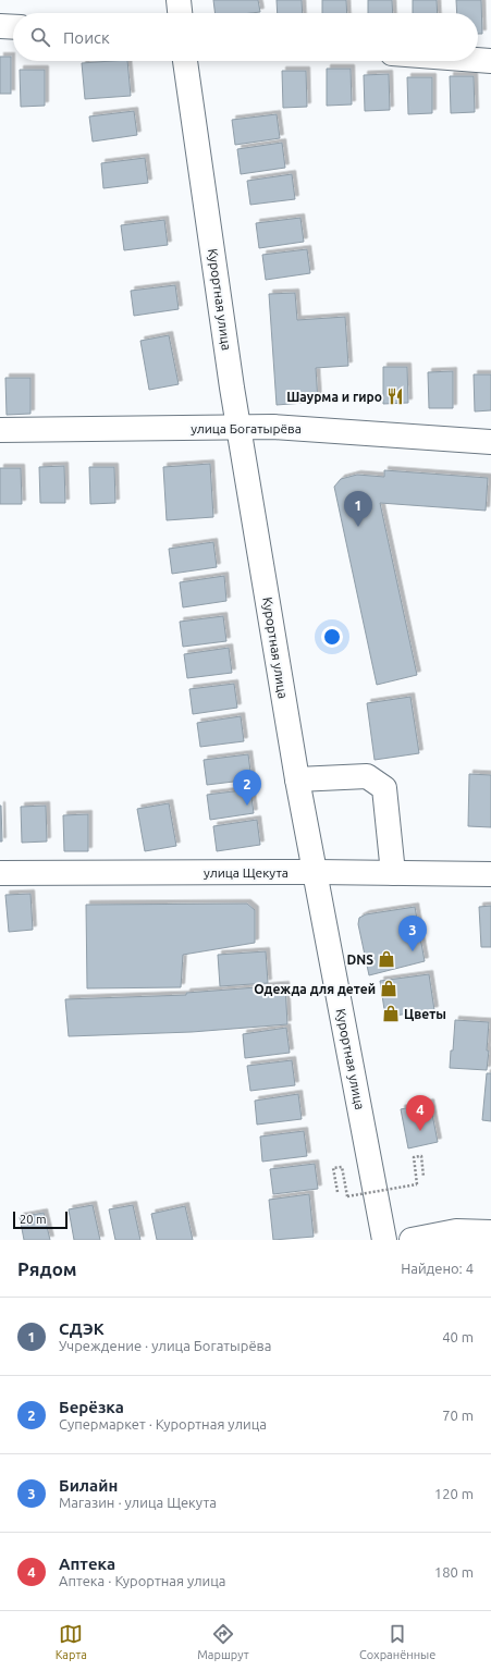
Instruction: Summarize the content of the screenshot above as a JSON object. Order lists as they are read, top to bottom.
{
  "streets": {
    "main road": ["Курортная улица", "улица Богатырёва", "улица Щекута"]
  },
  "crossings": [
    ["Курортная улица", "улица Богатырёва"],
    ["Курортная улица", "улица Щекута"]
  ],
  "places": {
    "restaurant": ["Шаурма и гиро"],
    "shop": ["DNS", "Одежда для детей", "Цветы"]
  },
  "scale_bar": "20 m",
  "page": {
    "search": "Поиск",
    "pins": [
      "1",
      "2",
      "3",
      "4"
    ],
    "scale": "20 m",
    "heading": ["Рядом", "Найдено: 4"],
    "list": [
      {
        "mark": "1",
        "name": "СДЭК",
        "note": "Учреждение · улица Богатырёва",
        "value": "40 m"
      },
      {
        "mark": "2",
        "name": "Берёзка",
        "note": "Супермаркет · Курортная улица",
        "value": "70 m"
      },
      {
        "mark": "3",
        "name": "Билайн",
        "note": "Магазин · улица Щекута",
        "value": "120 m"
      },
      {
        "mark": "4",
        "name": "Аптека",
        "note": "Аптека · Курортная улица",
        "value": "180 m"
      }
    ],
    "nav": ["Карта", "Маршрут", "Сохранённые"]
  }
}
